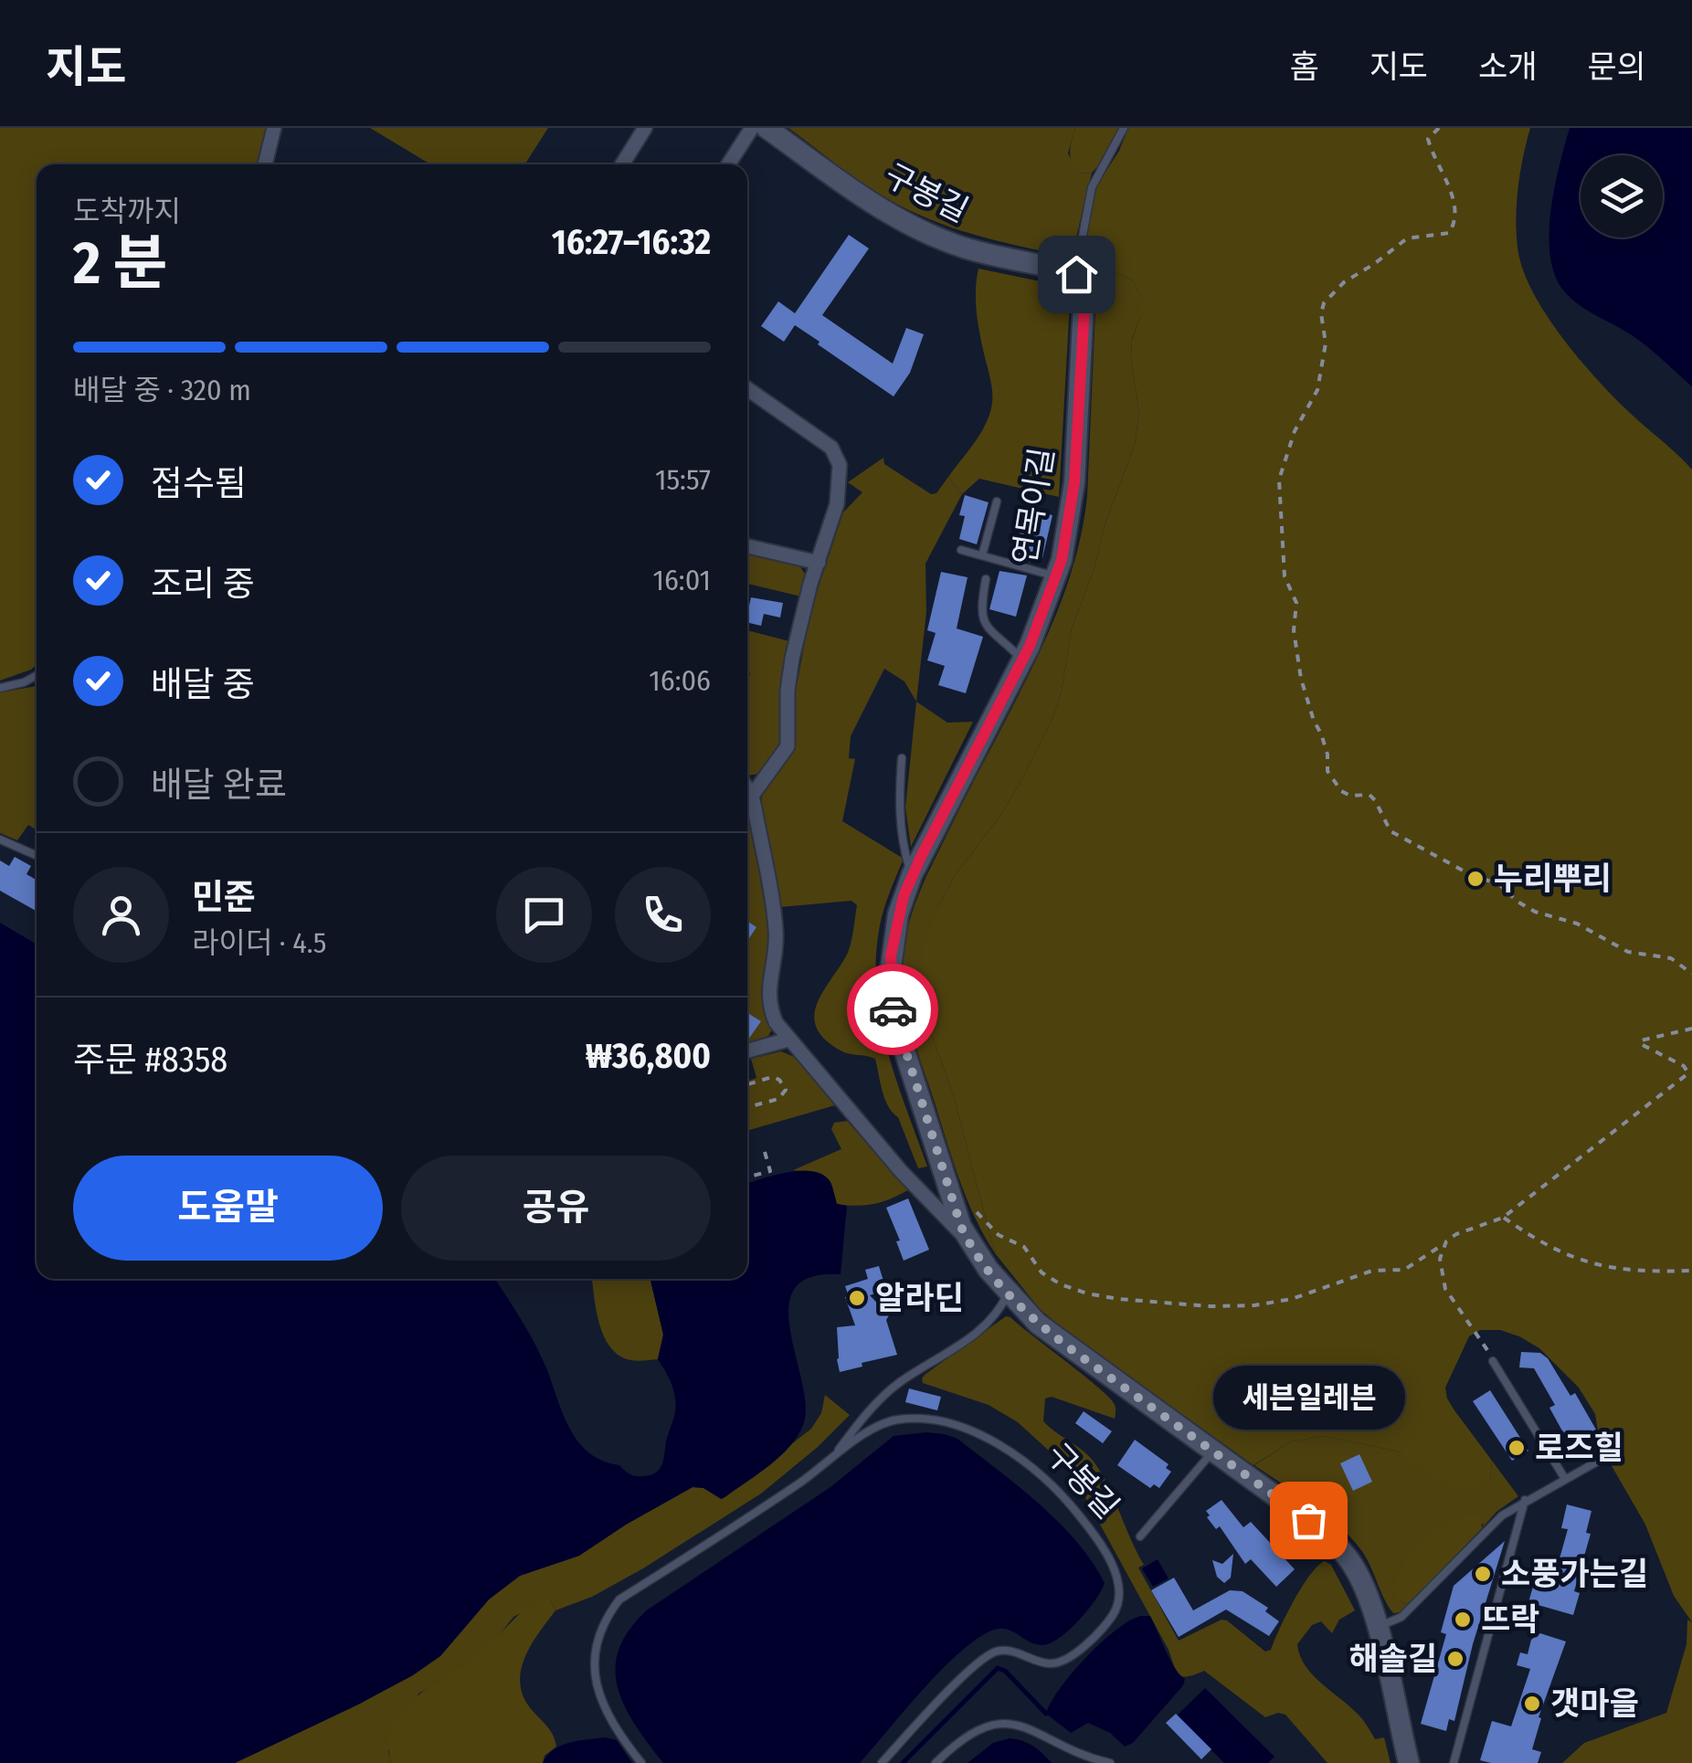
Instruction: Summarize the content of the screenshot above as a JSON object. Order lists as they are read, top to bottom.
{
  "streets": {
    "street": ["구봉길", "연목이길"]
  },
  "crossings": [
    ["구봉길", "연목이길"]
  ],
  "places": [
    "누리뿌리",
    "알라딘",
    "로즈힐",
    "세븐일레븐",
    "소풍가는길",
    "뜨락",
    "해솔길",
    "갯마을"
  ],
  "page": {
    "header": "지도",
    "nav": [
      "홈",
      "지도",
      "소개",
      "문의"
    ],
    "heading": ["2 분", "도착까지", "16:27–16:32"],
    "panel": [
      "민준",
      "라이더 · 4.5",
      "주문 #8358",
      "₩36,800"
    ],
    "bar": "배달 중 · 320 m",
    "list": [
      ["접수됨", "15:57"],
      ["조리 중", "16:01"],
      ["배달 중", "16:06"],
      "배달 완료"
    ],
    "buttons": ["도움말", "공유"],
    "bubble": "세븐일레븐"
  }
}
